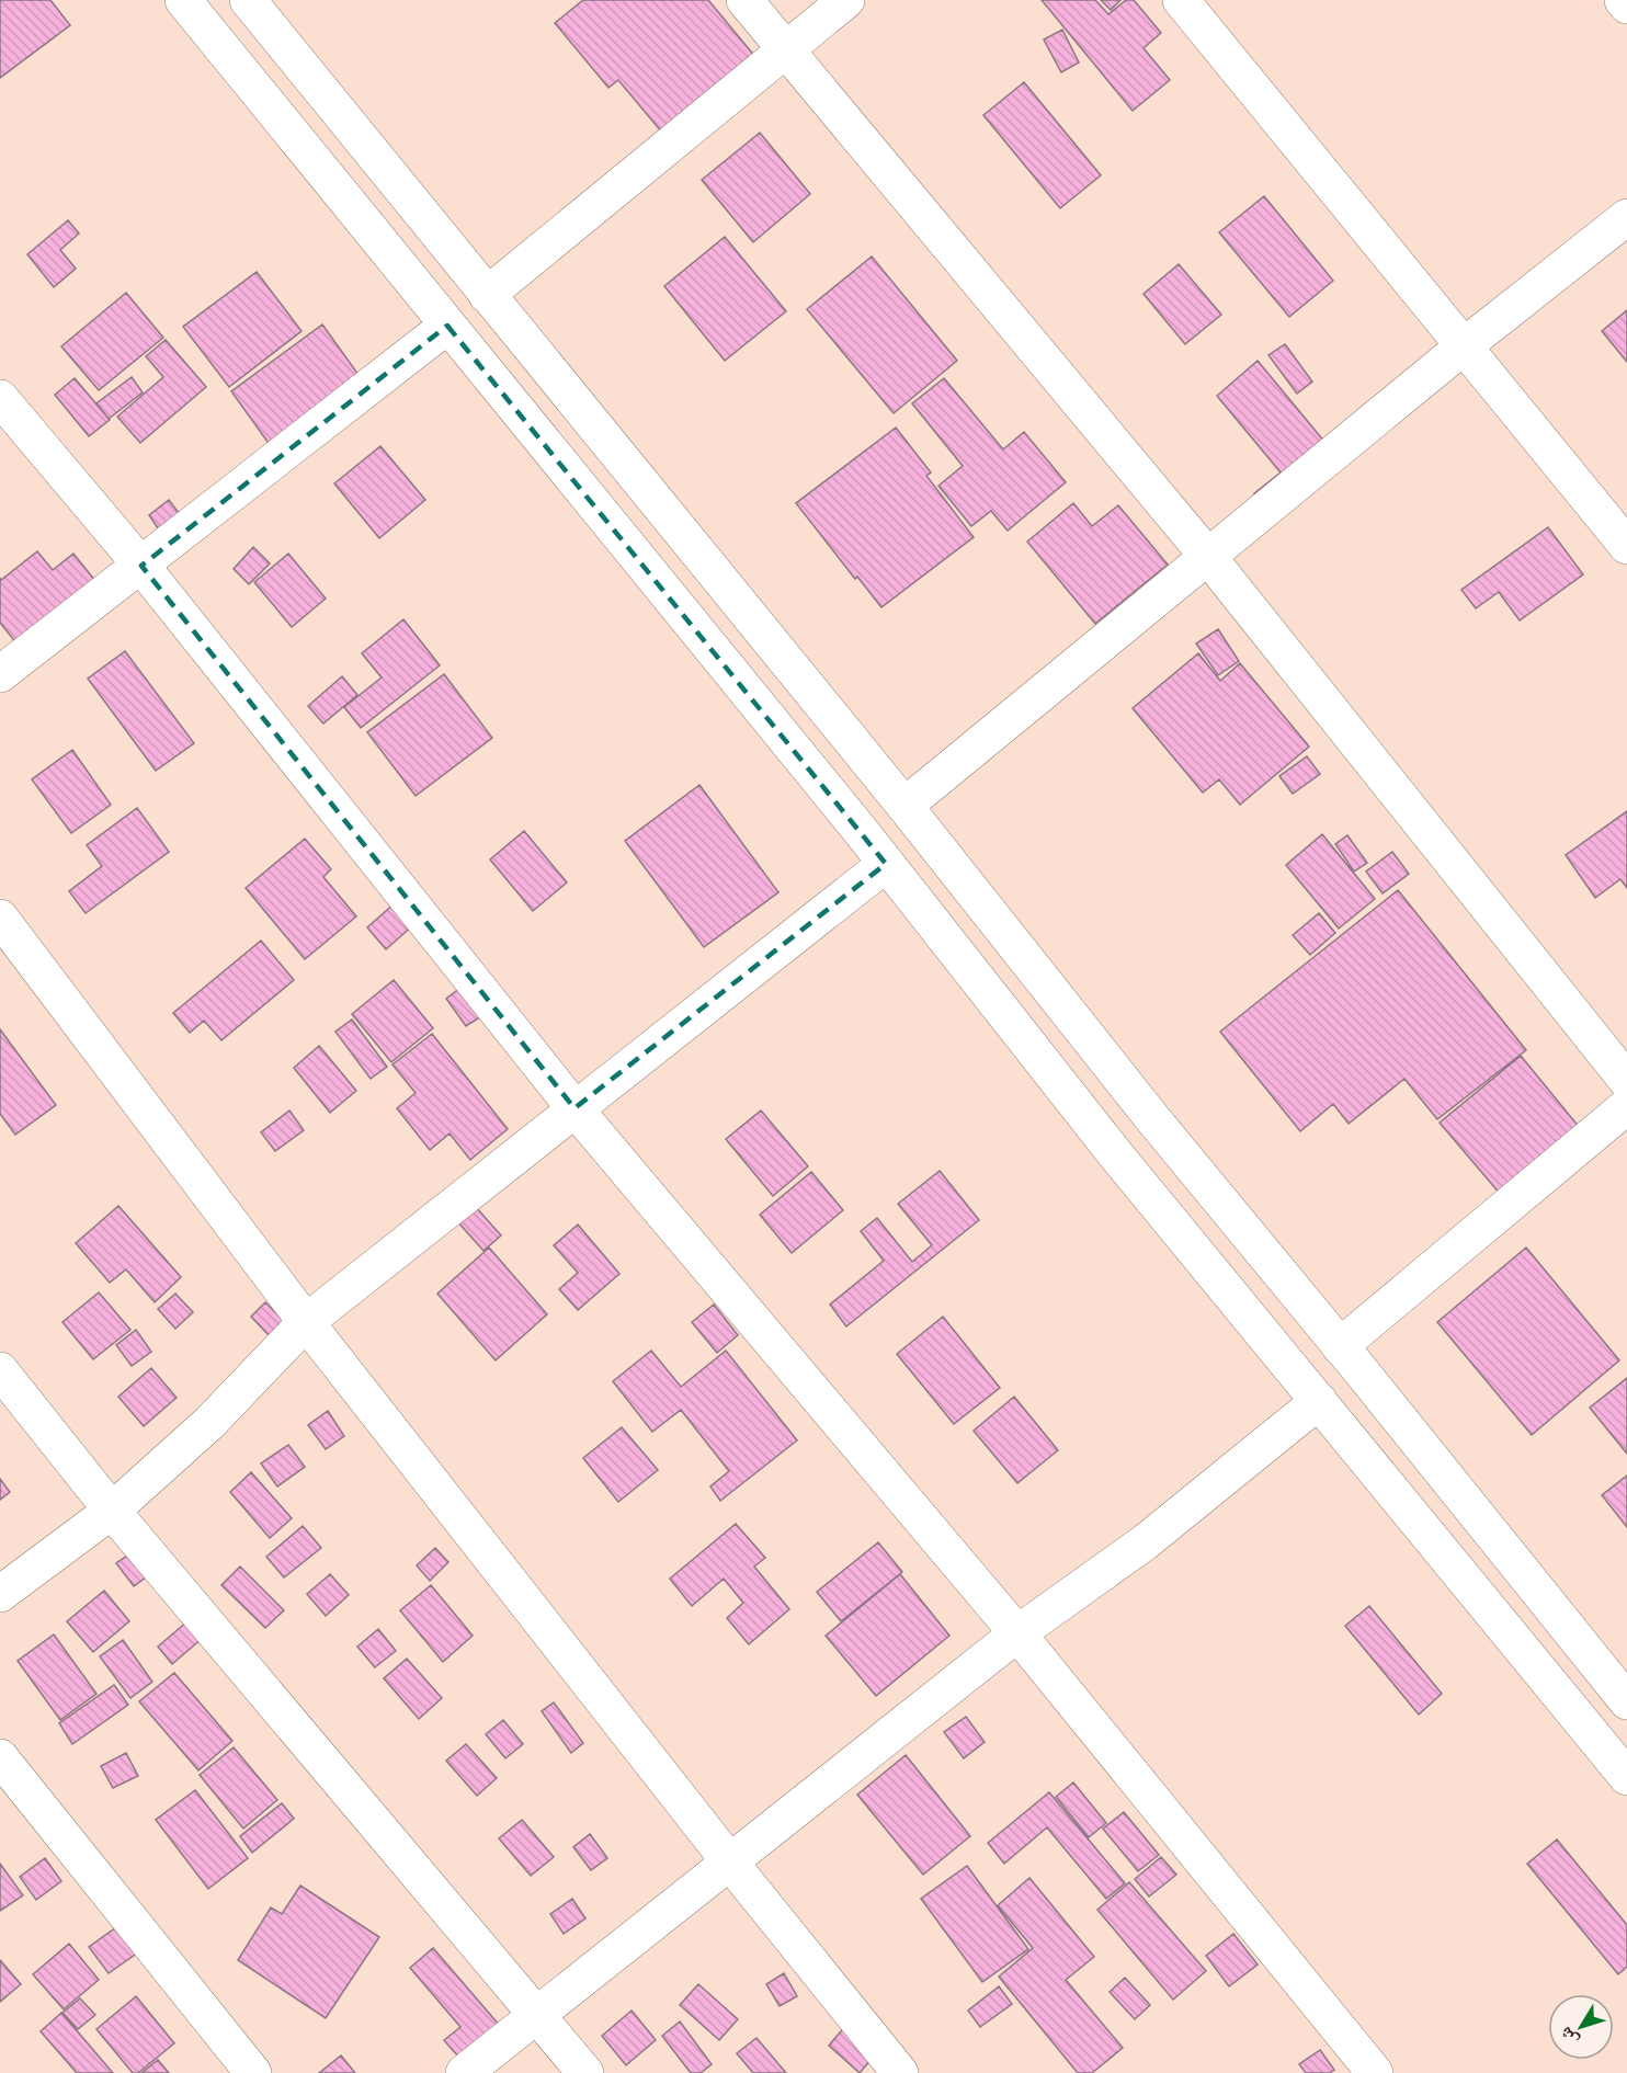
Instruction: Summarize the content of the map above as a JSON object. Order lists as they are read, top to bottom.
{
  "north": "bottom left"
}
